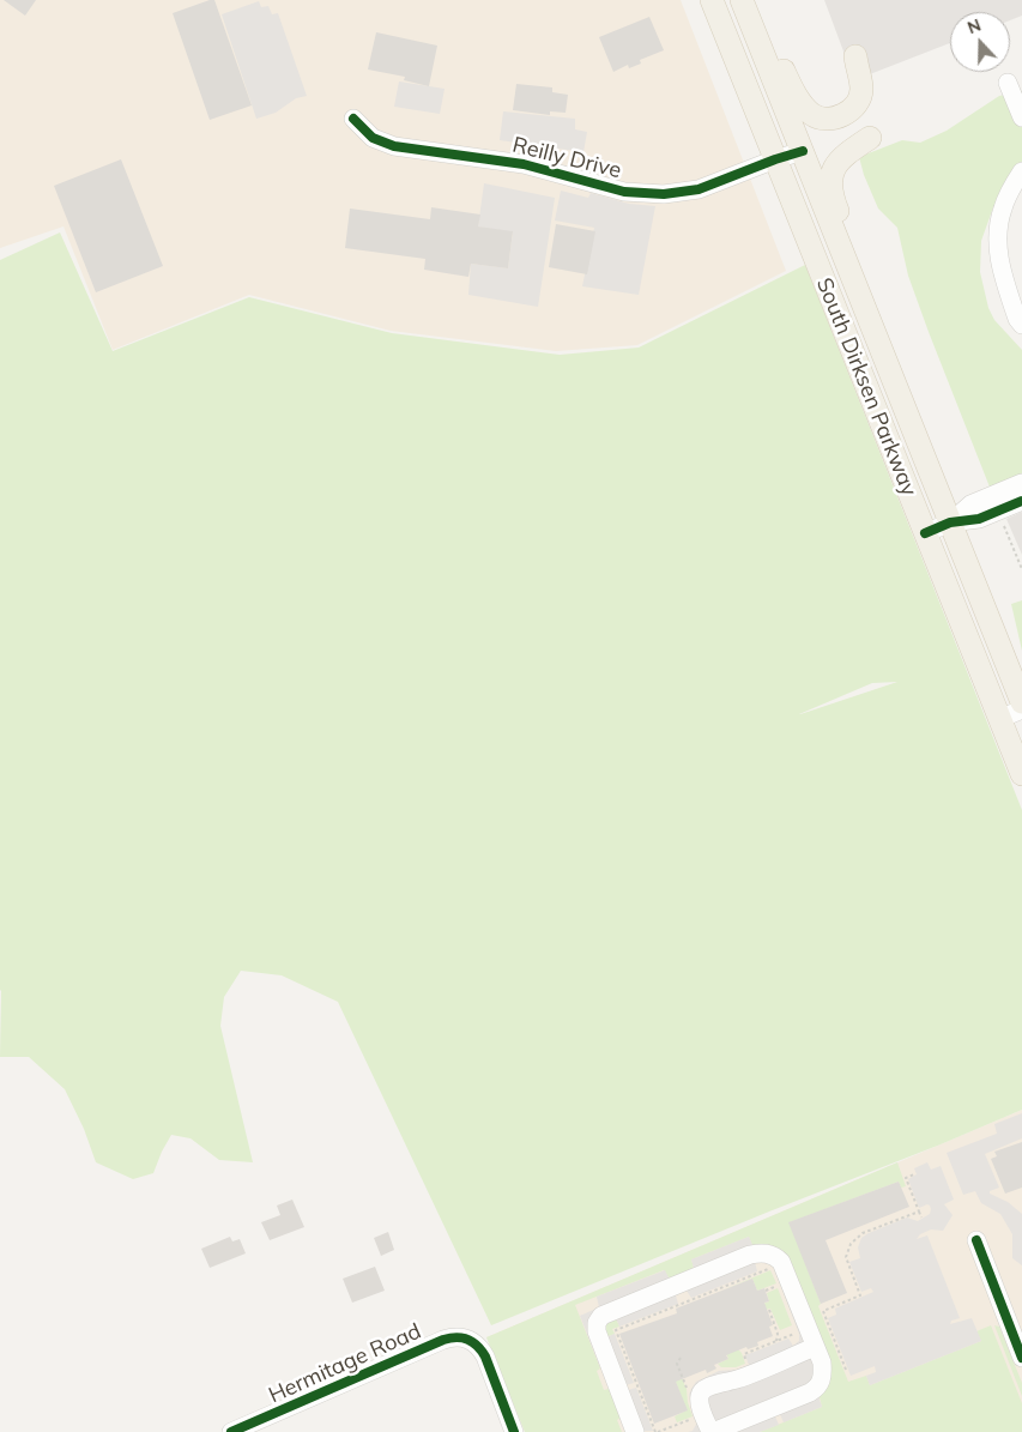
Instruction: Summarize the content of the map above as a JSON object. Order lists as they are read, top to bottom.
{
  "streets": {
    "main road": ["South Dirksen Parkway"],
    "street": ["Reilly Drive", "Hermitage Road"]
  },
  "crossings": [
    ["Reilly Drive", "South Dirksen Parkway"]
  ],
  "north": "top"
}
